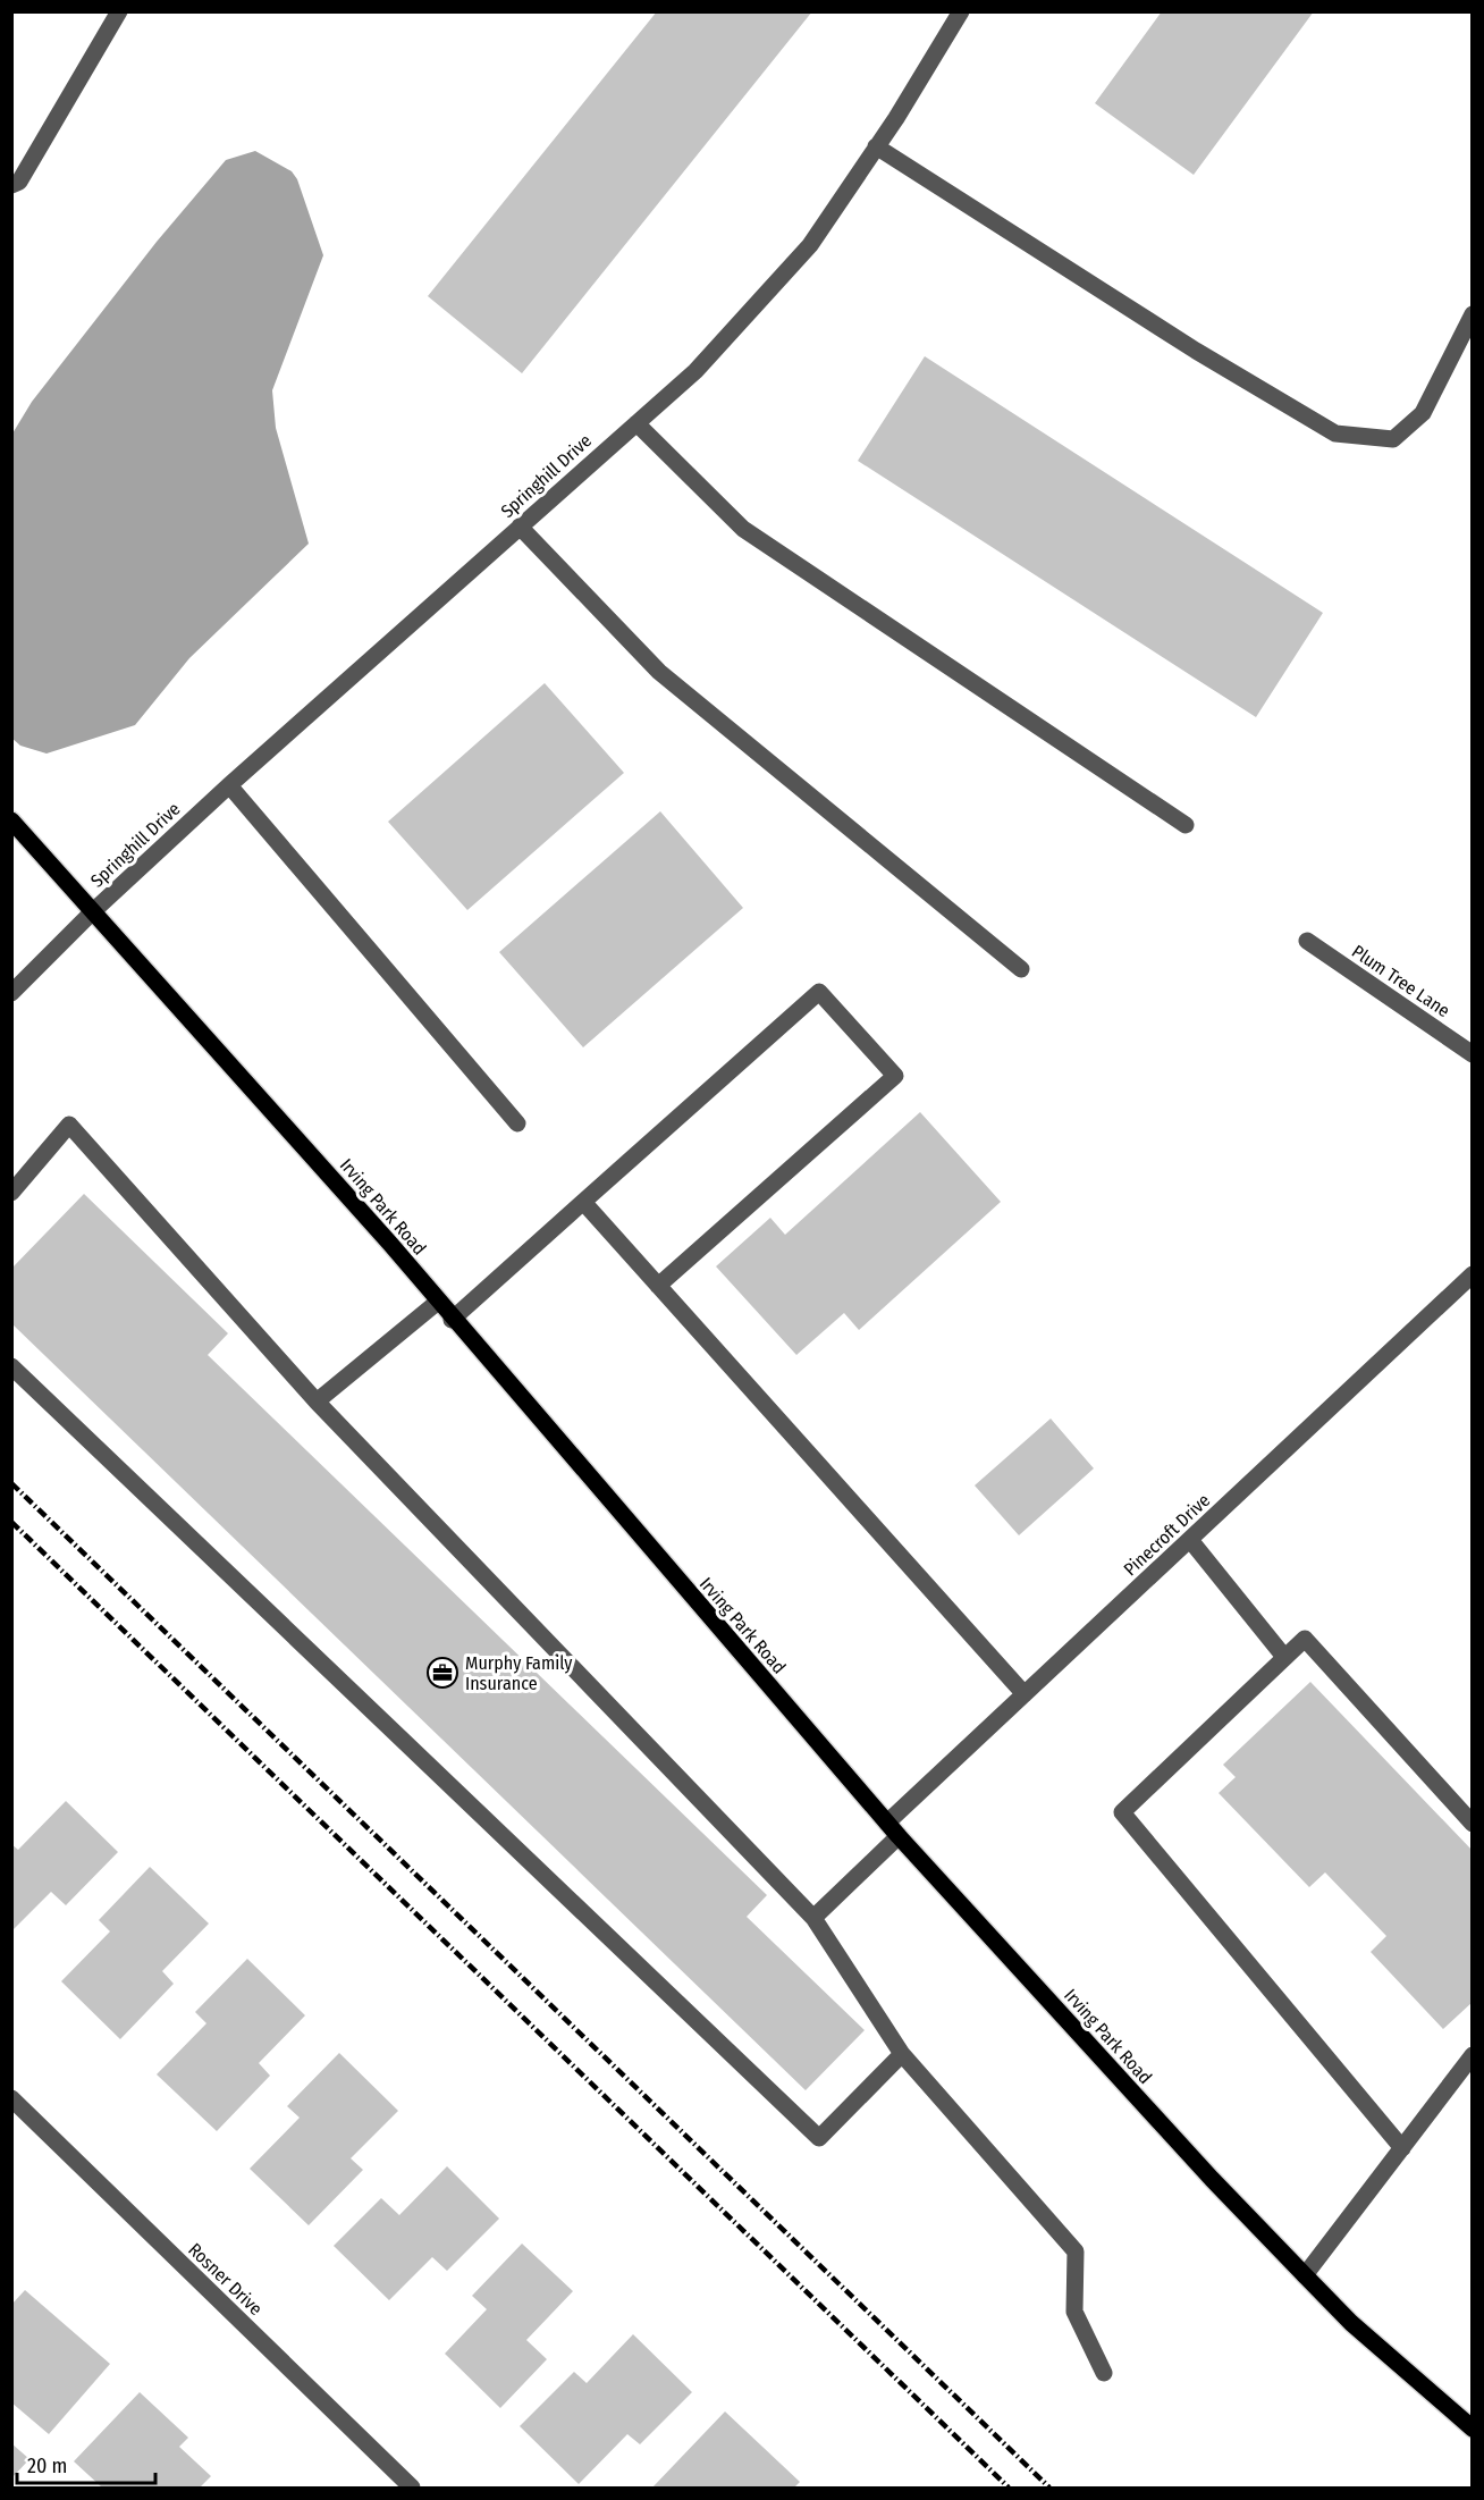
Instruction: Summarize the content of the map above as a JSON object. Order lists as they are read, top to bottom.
{
  "streets": {
    "main road": ["Irving Park Road"],
    "street": [
      "Springhill Drive",
      "Plum Tree Lane",
      "Pinecroft Drive",
      "Rosner Drive"
    ]
  },
  "crossings": [
    ["Springhill Drive", "Irving Park Road"],
    ["Irving Park Road", "Pinecroft Drive"]
  ],
  "places": {
    "office": ["Murphy Family Insurance"]
  },
  "scale_bar": "20 m"
}
